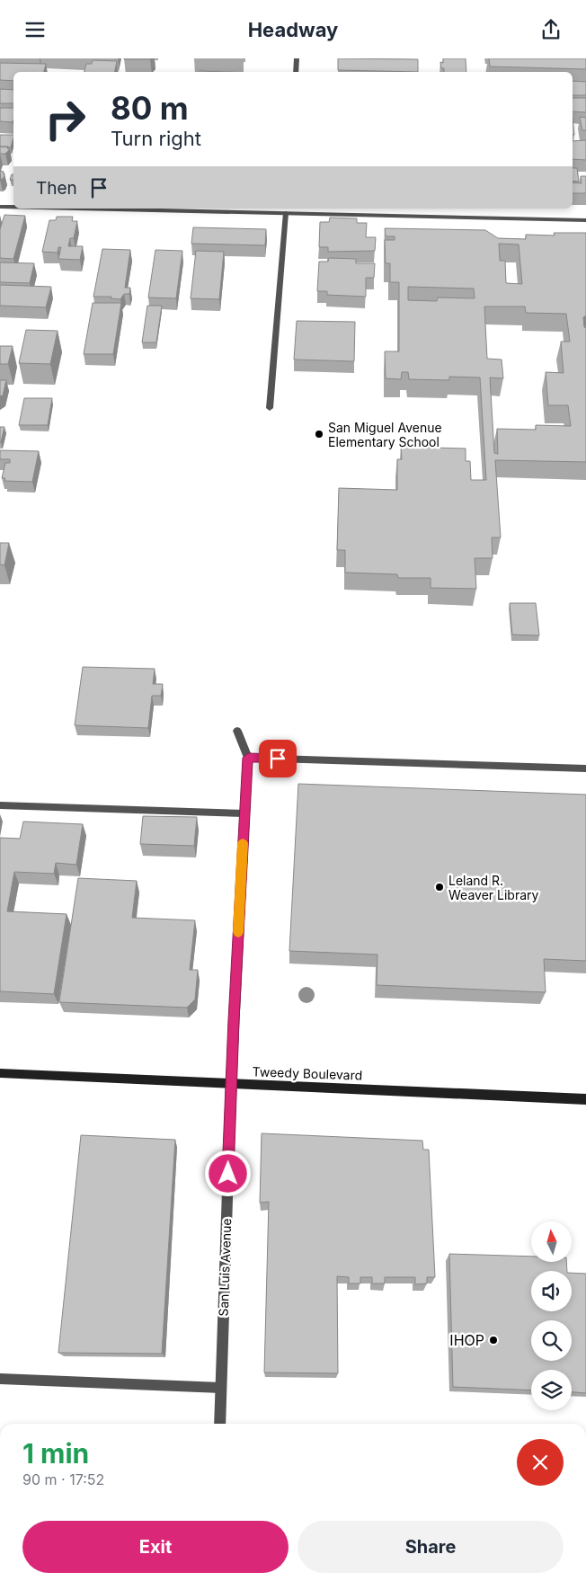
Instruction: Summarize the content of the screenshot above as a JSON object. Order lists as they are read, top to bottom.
{
  "streets": {
    "main road": ["Tweedy Boulevard"],
    "street": ["San Luis Avenue"]
  },
  "crossings": [
    ["Tweedy Boulevard", "San Luis Avenue"]
  ],
  "places": ["San Miguel Avenue Elementary School", "Leland R. Weaver Library", "IHOP"],
  "north": "top",
  "page": {
    "header": "Headway",
    "turn": ["80 m", "Turn right"],
    "then": "Then",
    "heading": ["1 min", "90 m · 17:52"],
    "buttons": ["Exit", "Share"]
  }
}
